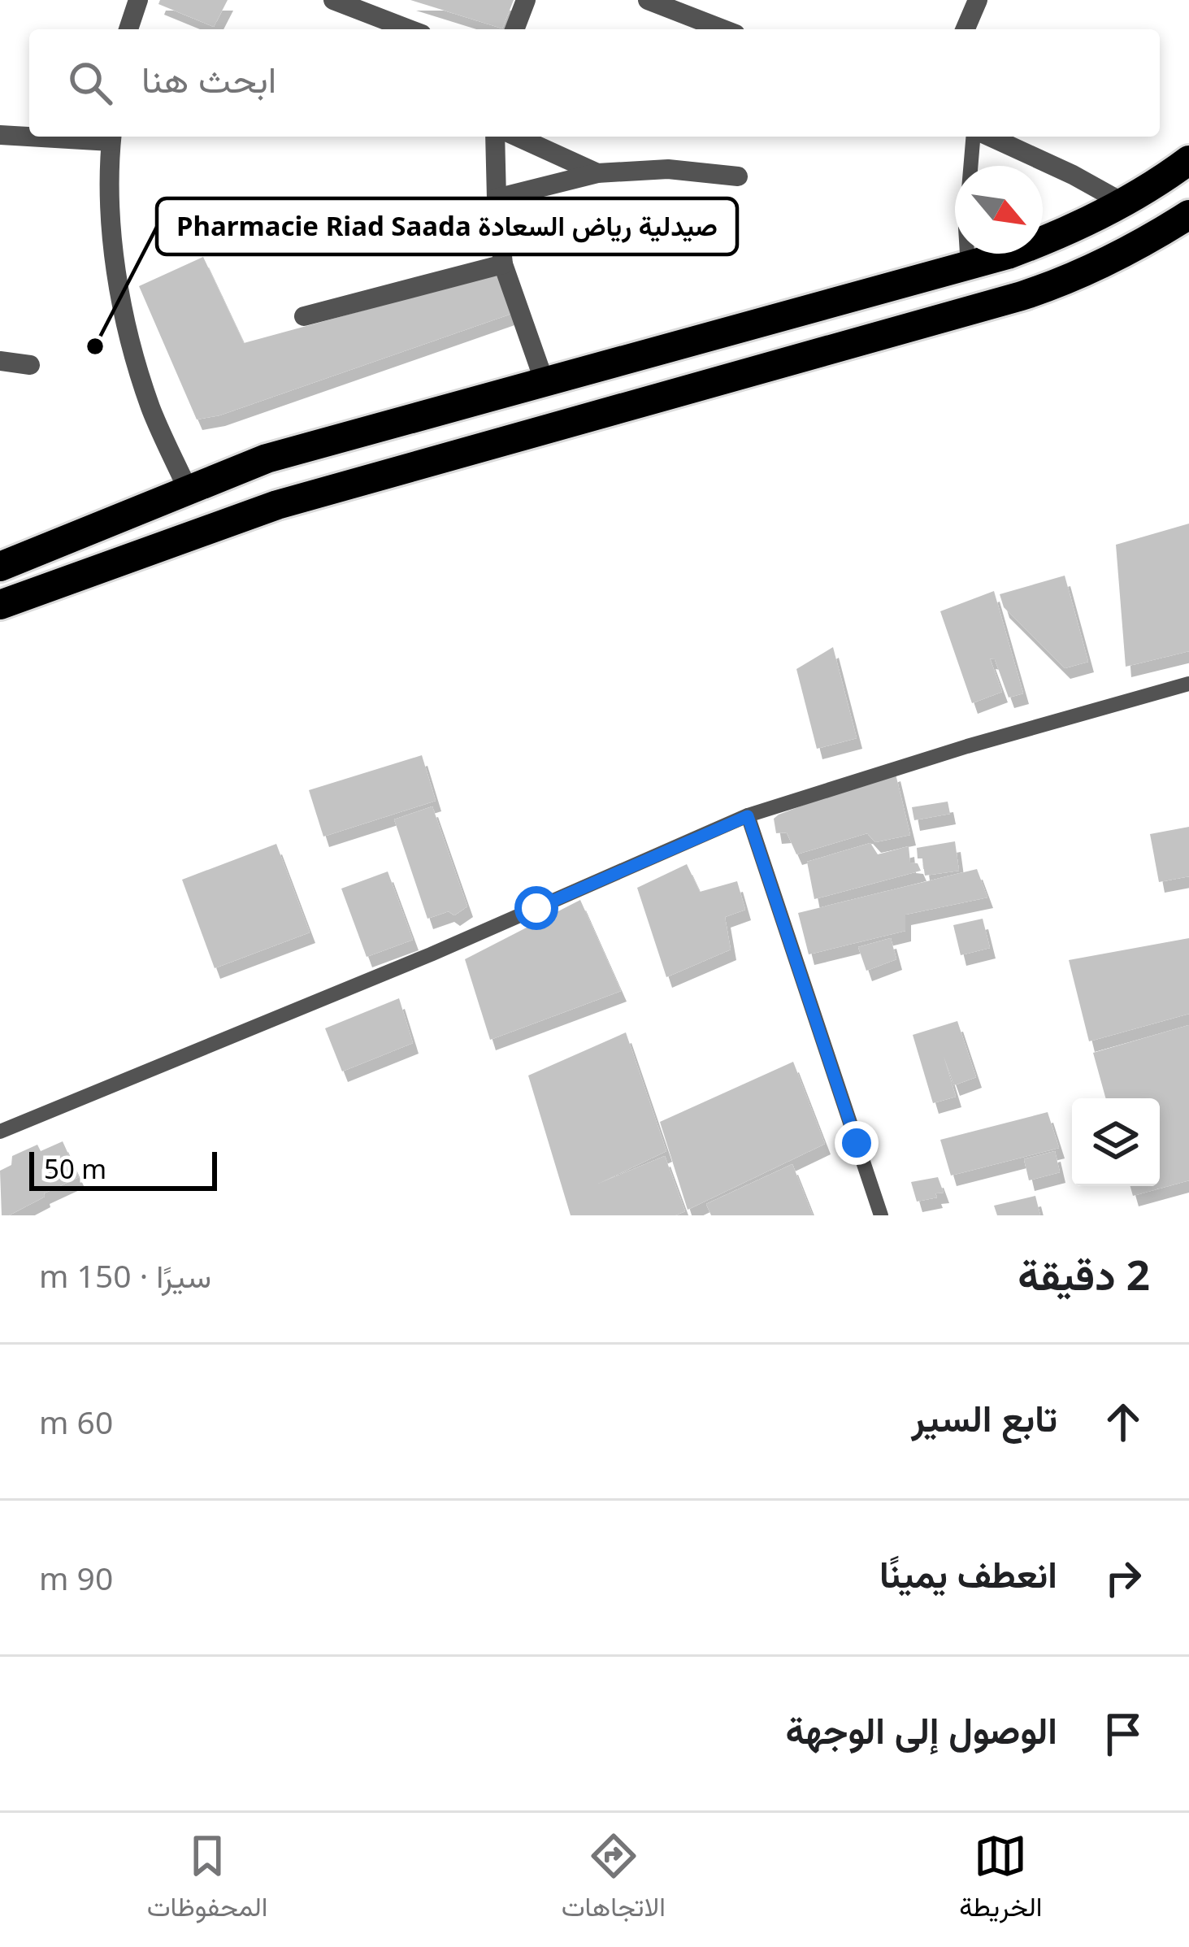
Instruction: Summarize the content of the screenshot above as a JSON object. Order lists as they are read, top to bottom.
{
  "places": ["Pharmacie Riad Saada صيدلية رياض السعادة"],
  "scale_bar": "50 m",
  "north": "bottom right",
  "page": {
    "search": "ابحث هنا",
    "scale": "50 m",
    "heading": ["2 دقيقة", "سيرًا · 150 m"],
    "list": [
      ["تابع السير", "60 m"],
      ["انعطف يمينًا", "90 m"],
      "الوصول إلى الوجهة"
    ],
    "nav": ["الخريطة", "الاتجاهات", "المحفوظات"]
  }
}
